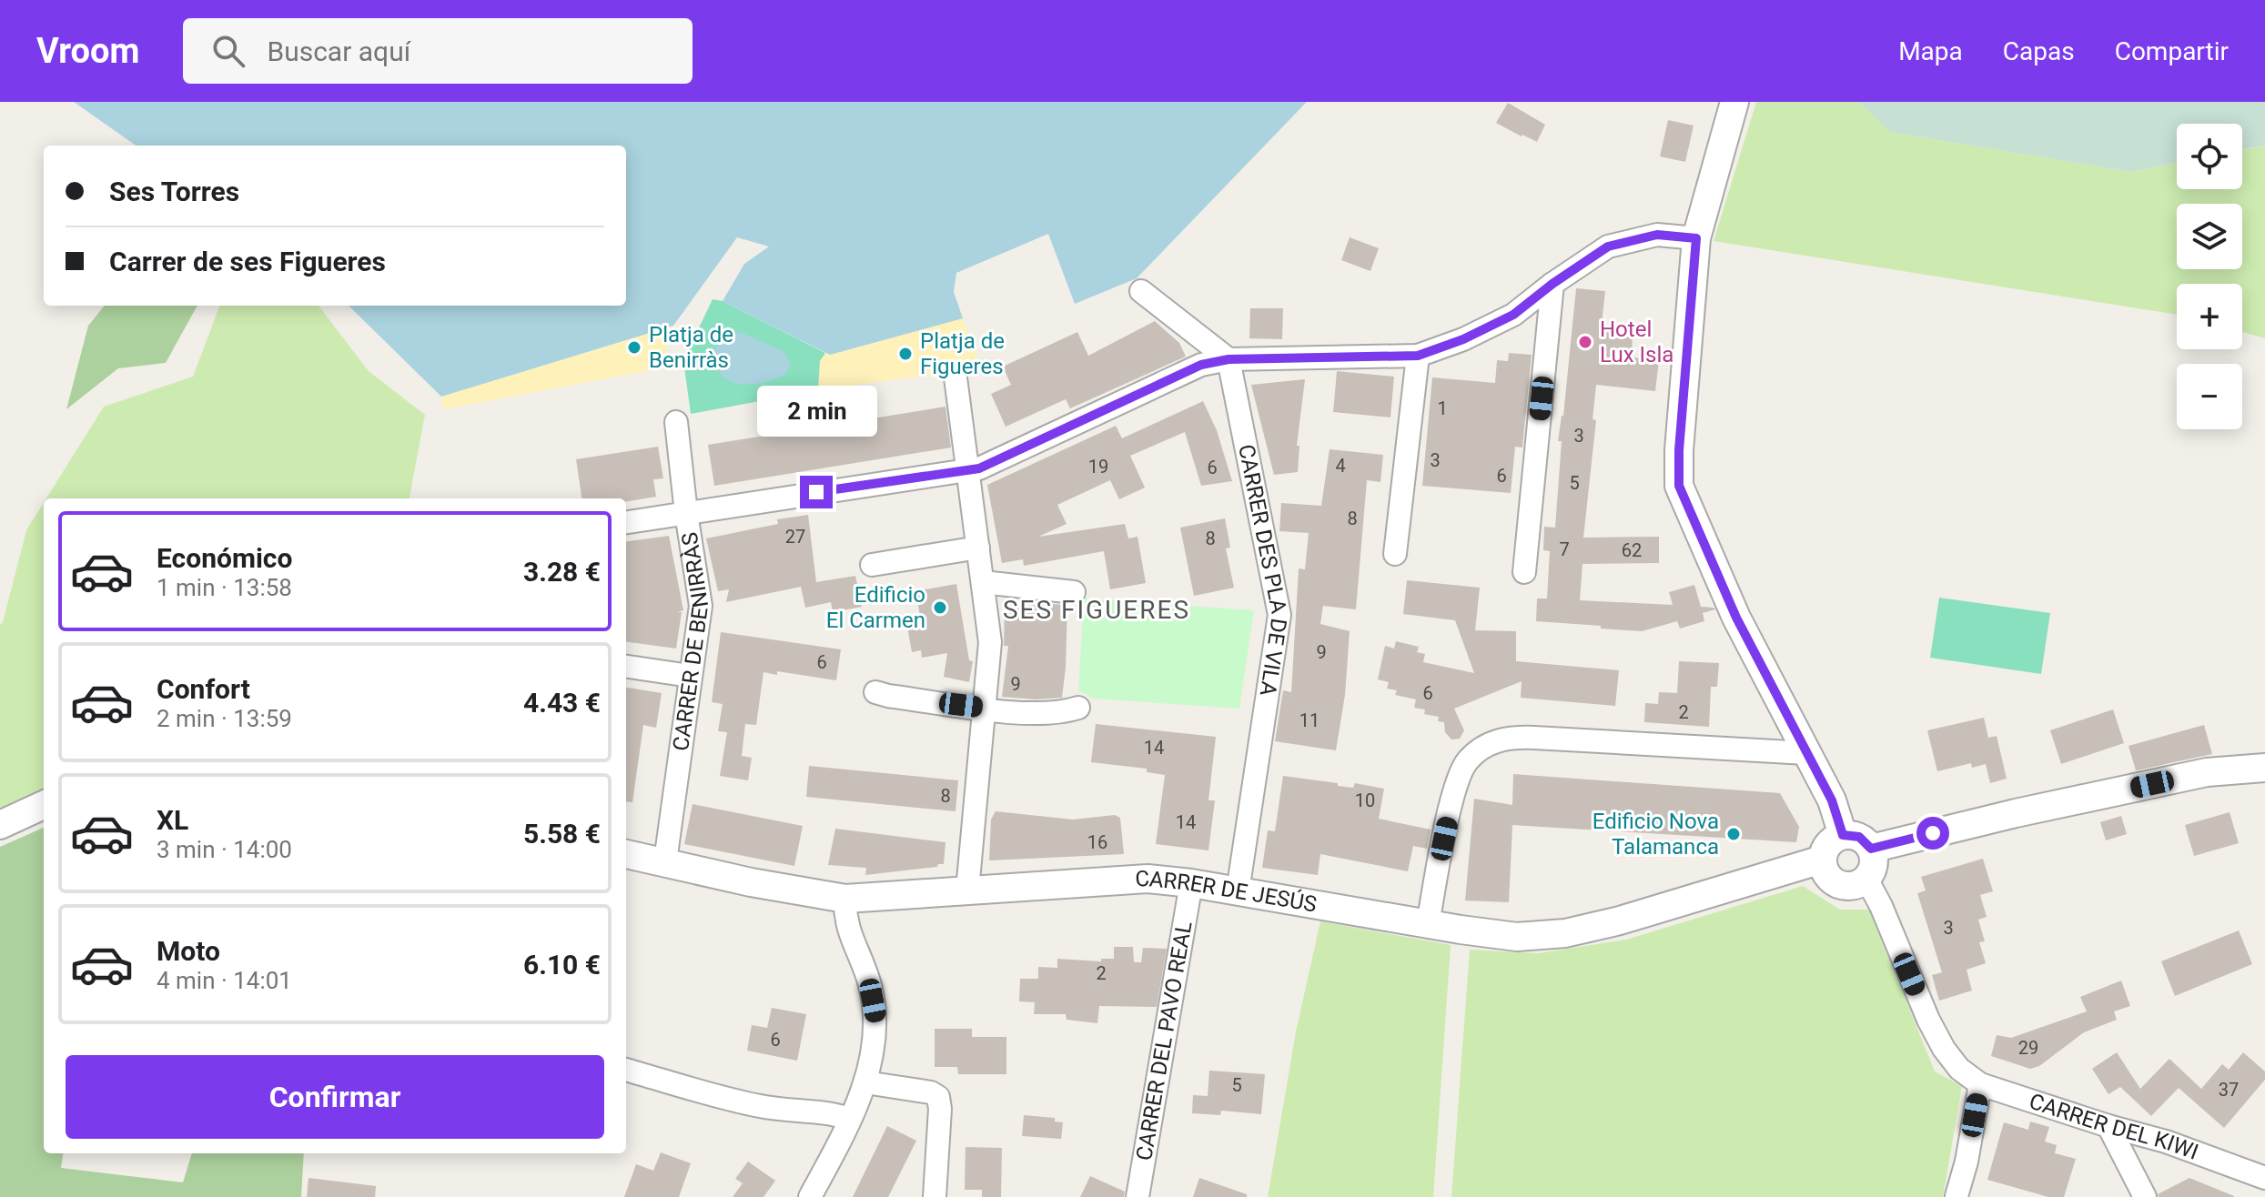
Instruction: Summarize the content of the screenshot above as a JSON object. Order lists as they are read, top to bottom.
{
  "streets": {
    "street": [
      "CARRER DES PLA DE VILA",
      "CARRER DE BENIRRÀS",
      "CARRER DE JESÚS",
      "CARRER DEL PAVO REAL",
      "CARRER DEL KIWI"
    ]
  },
  "crossings": [
    ["CARRER DES PLA DE VILA", "CARRER DE JESÚS"],
    ["CARRER DE BENIRRÀS", "CARRER DE JESÚS"],
    ["CARRER DE JESÚS", "CARRER DEL PAVO REAL"],
    ["CARRER DE JESÚS", "CARRER DEL KIWI"]
  ],
  "districts": ["SES FIGUERES"],
  "places": [
    "Hotel Lux Isla",
    "Platja de Benirràs",
    "Platja de Figueres",
    "Edificio El Carmen",
    "Edificio Nova Talamanca"
  ],
  "house_numbers": [
    "1",
    "3",
    "3",
    "4",
    "19",
    "6",
    "6",
    "5",
    "8",
    "27",
    "8",
    "7",
    "62",
    "9",
    "6",
    "9",
    "6",
    "2",
    "11",
    "14",
    "8",
    "10",
    "14",
    "16",
    "3",
    "2",
    "6",
    "29",
    "5",
    "37"
  ],
  "page": {
    "header": "Vroom",
    "search": "Buscar aquí",
    "nav": ["Mapa", "Capas", "Compartir"],
    "map_buttons": ["+", "−"],
    "banner": ["Ses Torres", "Carrer de ses Figueres"],
    "bubble": "2 min",
    "list": [
      {
        "name": "Económico",
        "note": "1 min · 13:58",
        "value": "3.28 €"
      },
      {
        "name": "Confort",
        "note": "2 min · 13:59",
        "value": "4.43 €"
      },
      {
        "name": "XL",
        "note": "3 min · 14:00",
        "value": "5.58 €"
      },
      {
        "name": "Moto",
        "note": "4 min · 14:01",
        "value": "6.10 €"
      }
    ],
    "buttons": "Confirmar"
  }
}
